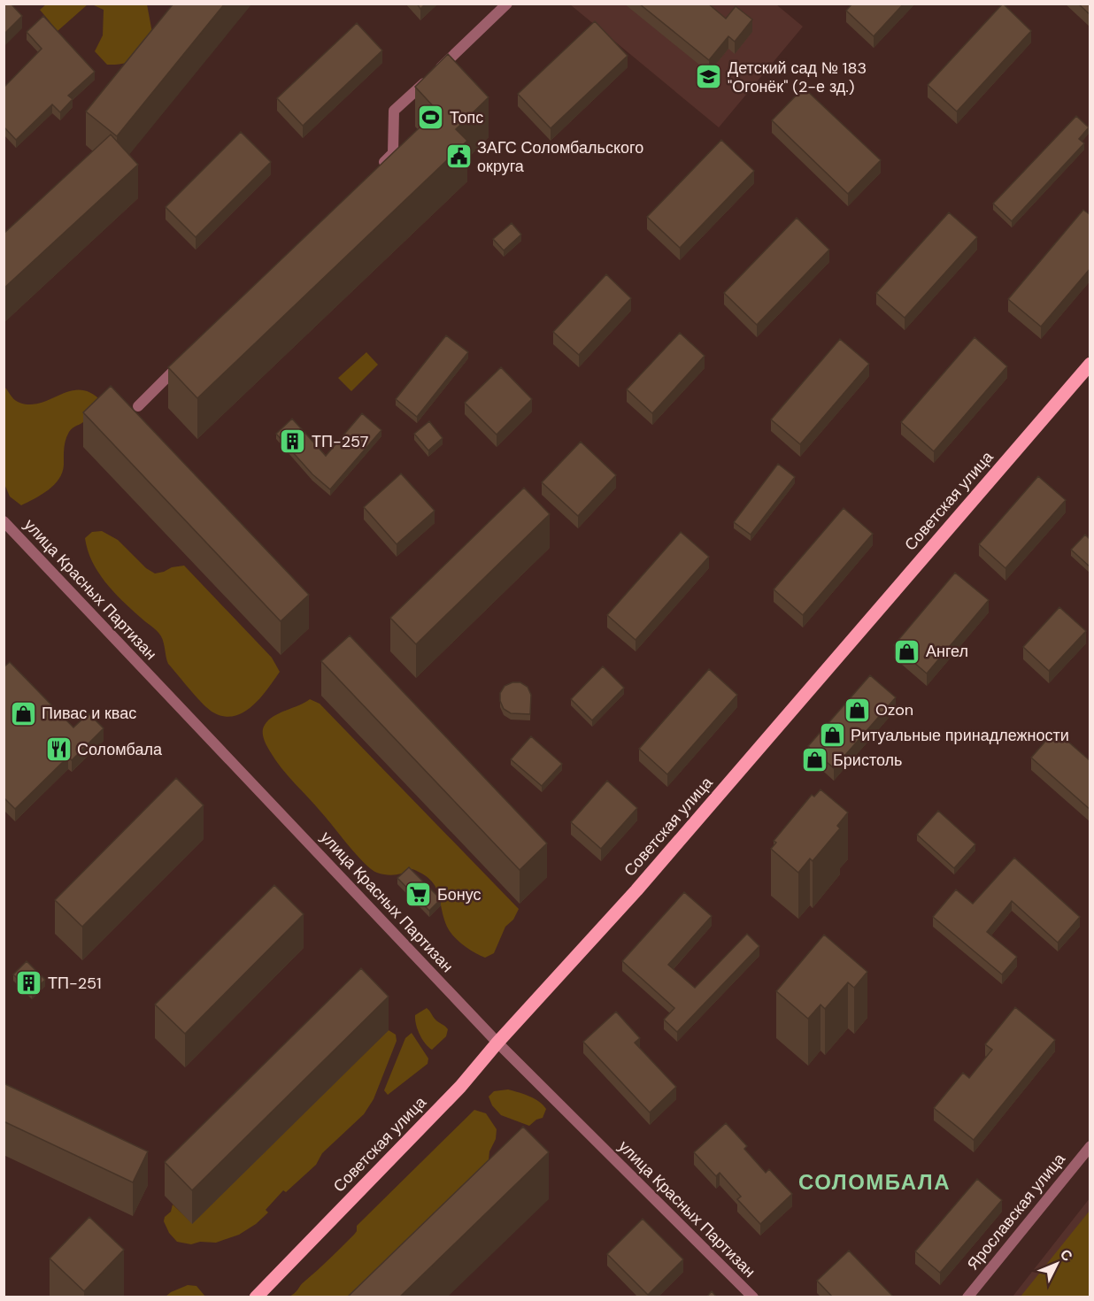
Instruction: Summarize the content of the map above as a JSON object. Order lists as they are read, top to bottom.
{
  "streets": {
    "main road": ["Советская улица"],
    "street": ["улица Красных Партизан", "Ярославская улица"]
  },
  "crossings": [
    ["Советская улица", "улица Красных Партизан"]
  ],
  "districts": ["СОЛОМБАЛА"],
  "places": {
    "school or university": ["Детский сад № 183 \"Огонёк\" (2-е зд.)"],
    "sports": ["Топс"],
    "public building": ["ЗАГС Соломбальского округа"],
    "building": ["ТП-257", "ТП-251"],
    "shop": [
      "Ангел",
      "Ozon",
      "Пивас и квас",
      "Ритуальные принадлежности",
      "Бристоль"
    ],
    "restaurant": ["Соломбала"],
    "supermarket": ["Бонус"]
  },
  "north": "top right"
}
